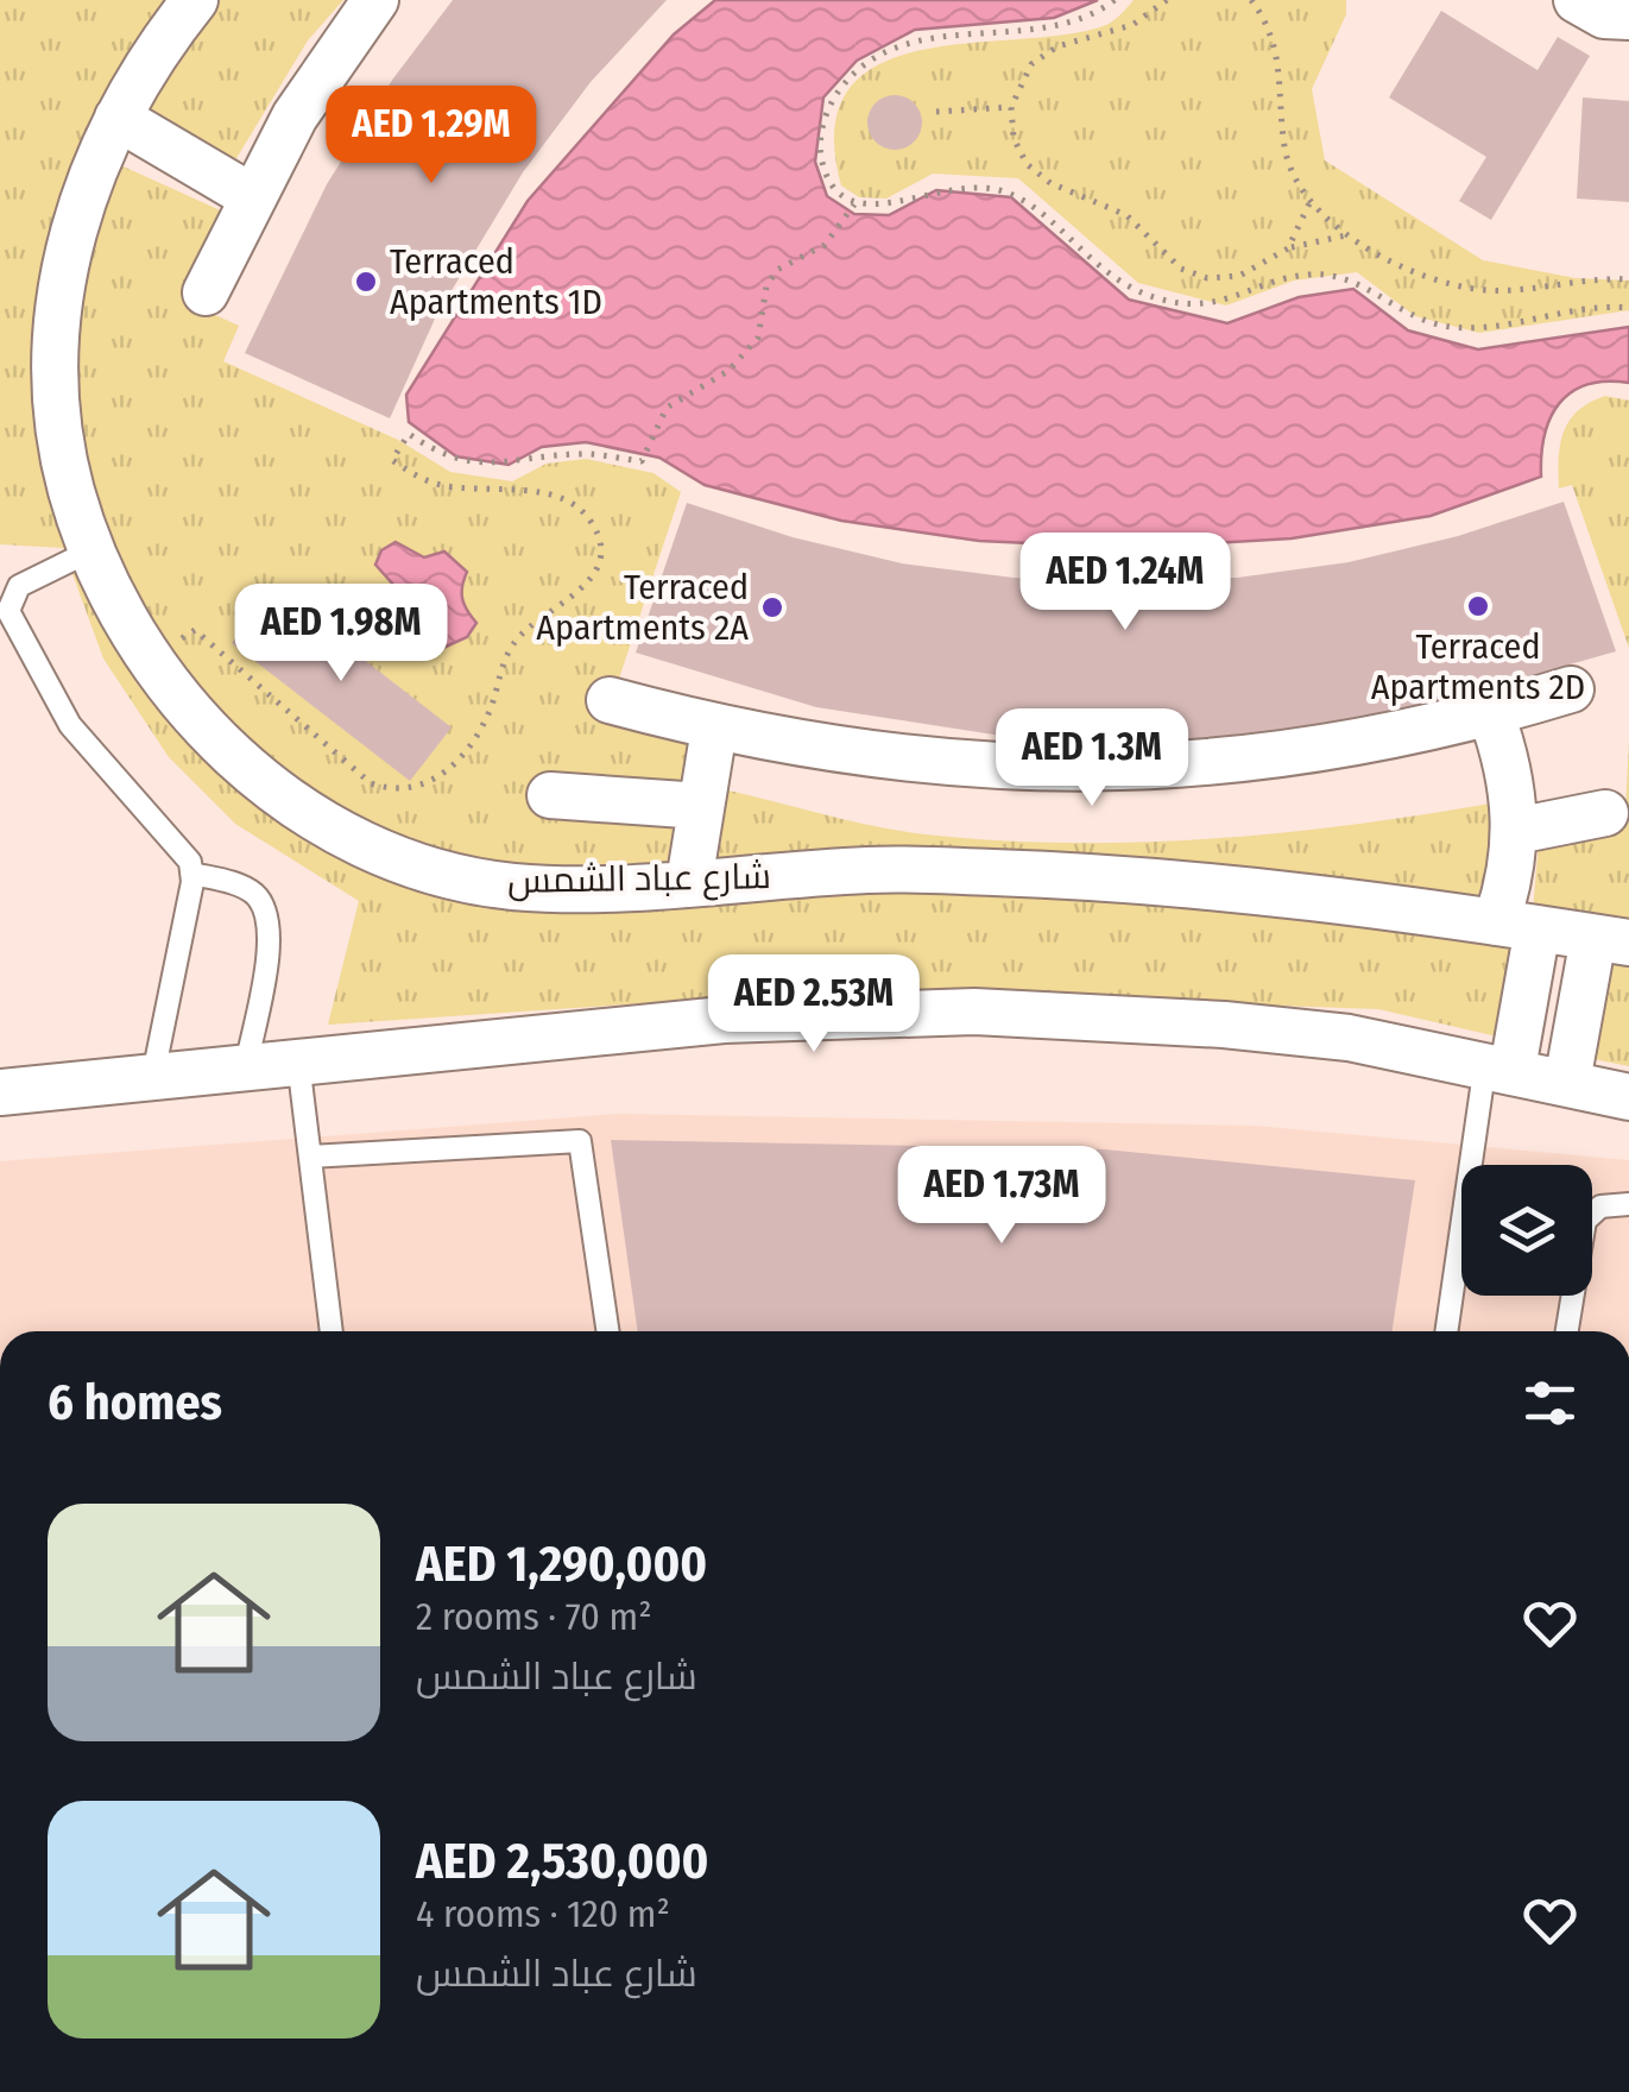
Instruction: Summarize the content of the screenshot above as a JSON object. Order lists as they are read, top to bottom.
{
  "streets": {
    "street": ["شارع عباد الشمس"]
  },
  "places": ["Terraced Apartments 1D", "Terraced Apartments 2D", "Terraced Apartments 2A"],
  "page": {
    "price": [
      "AED 1.29M",
      "AED 1.24M",
      "AED 1.98M",
      "AED 1.3M",
      "AED 2.53M",
      "AED 1.73M"
    ],
    "heading": "6 homes",
    "list": [
      {
        "name": "AED 1,290,000",
        "note": "2 rooms · 70 m² · شارع عباد الشمس"
      },
      {
        "name": "AED 2,530,000",
        "note": "4 rooms · 120 m² · شارع عباد الشمس"
      }
    ]
  }
}
